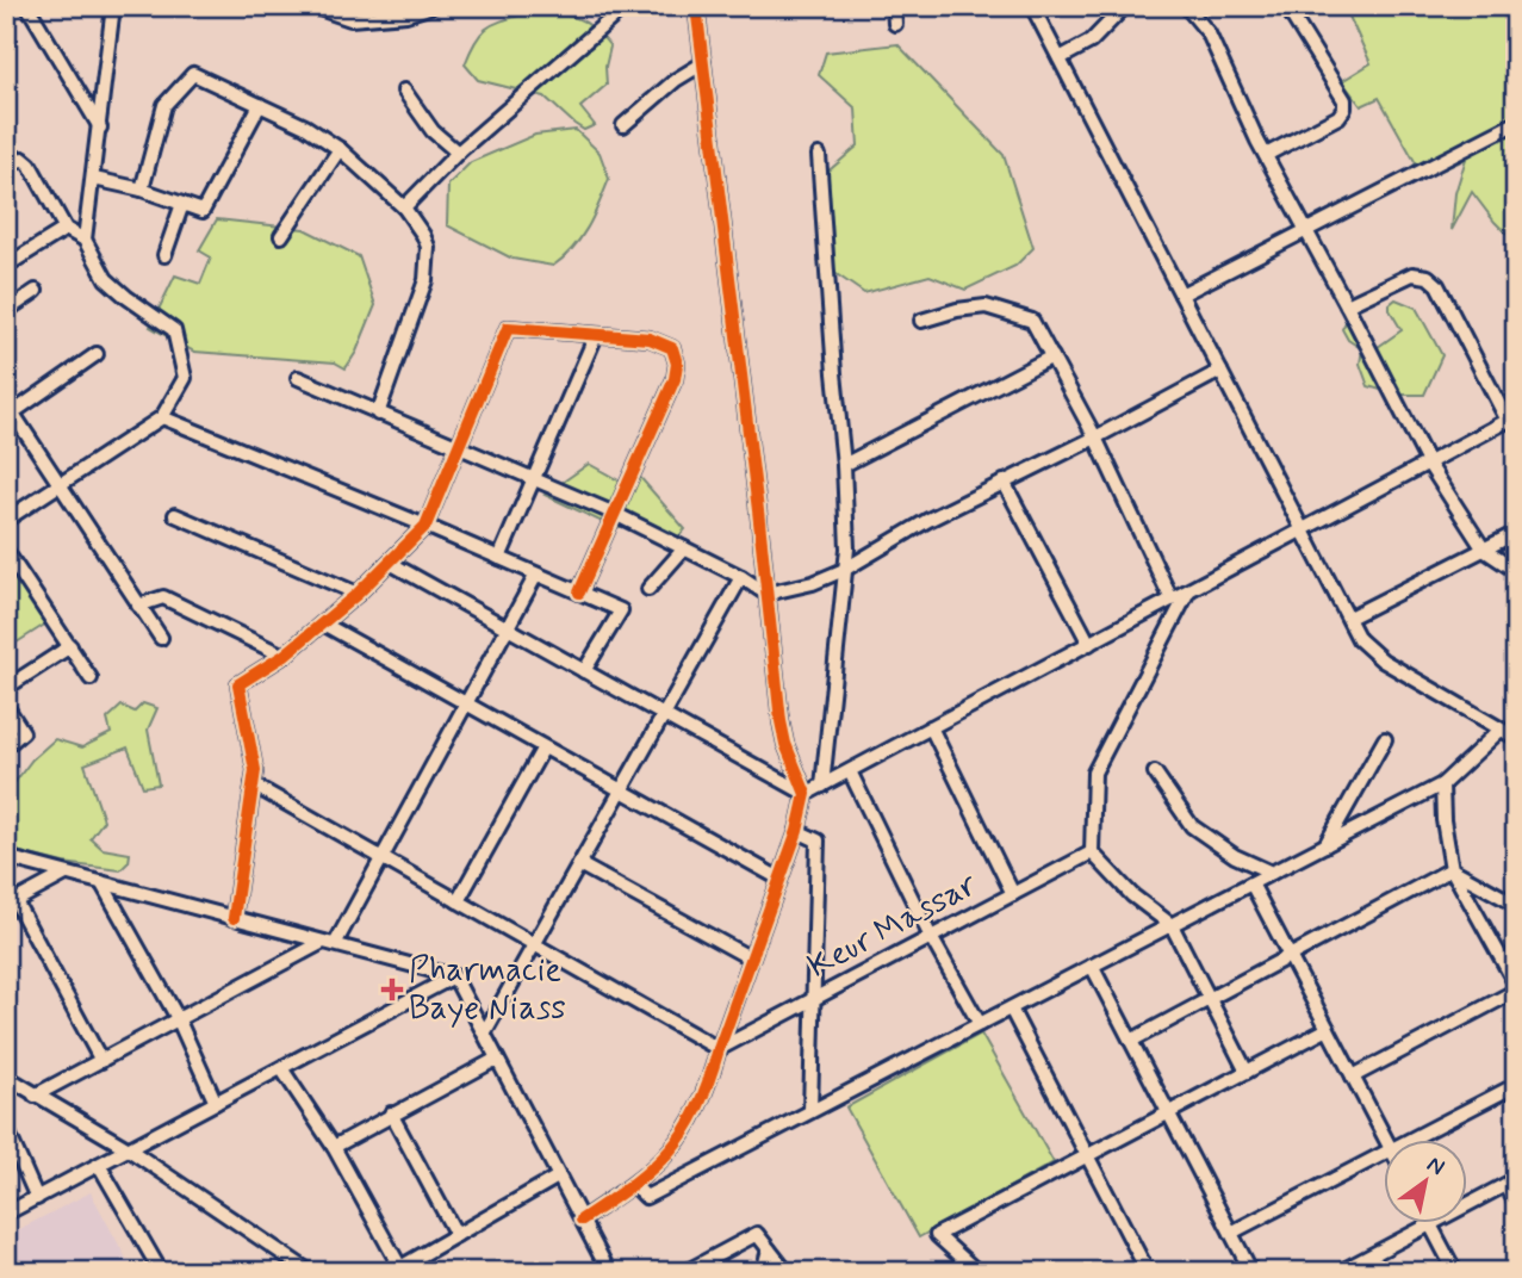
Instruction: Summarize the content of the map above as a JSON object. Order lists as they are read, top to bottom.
{
  "streets": {
    "street": ["Keur Massar"]
  },
  "places": {
    "health": ["Pharmacie Baye Niass"]
  },
  "north": "top right"
}
